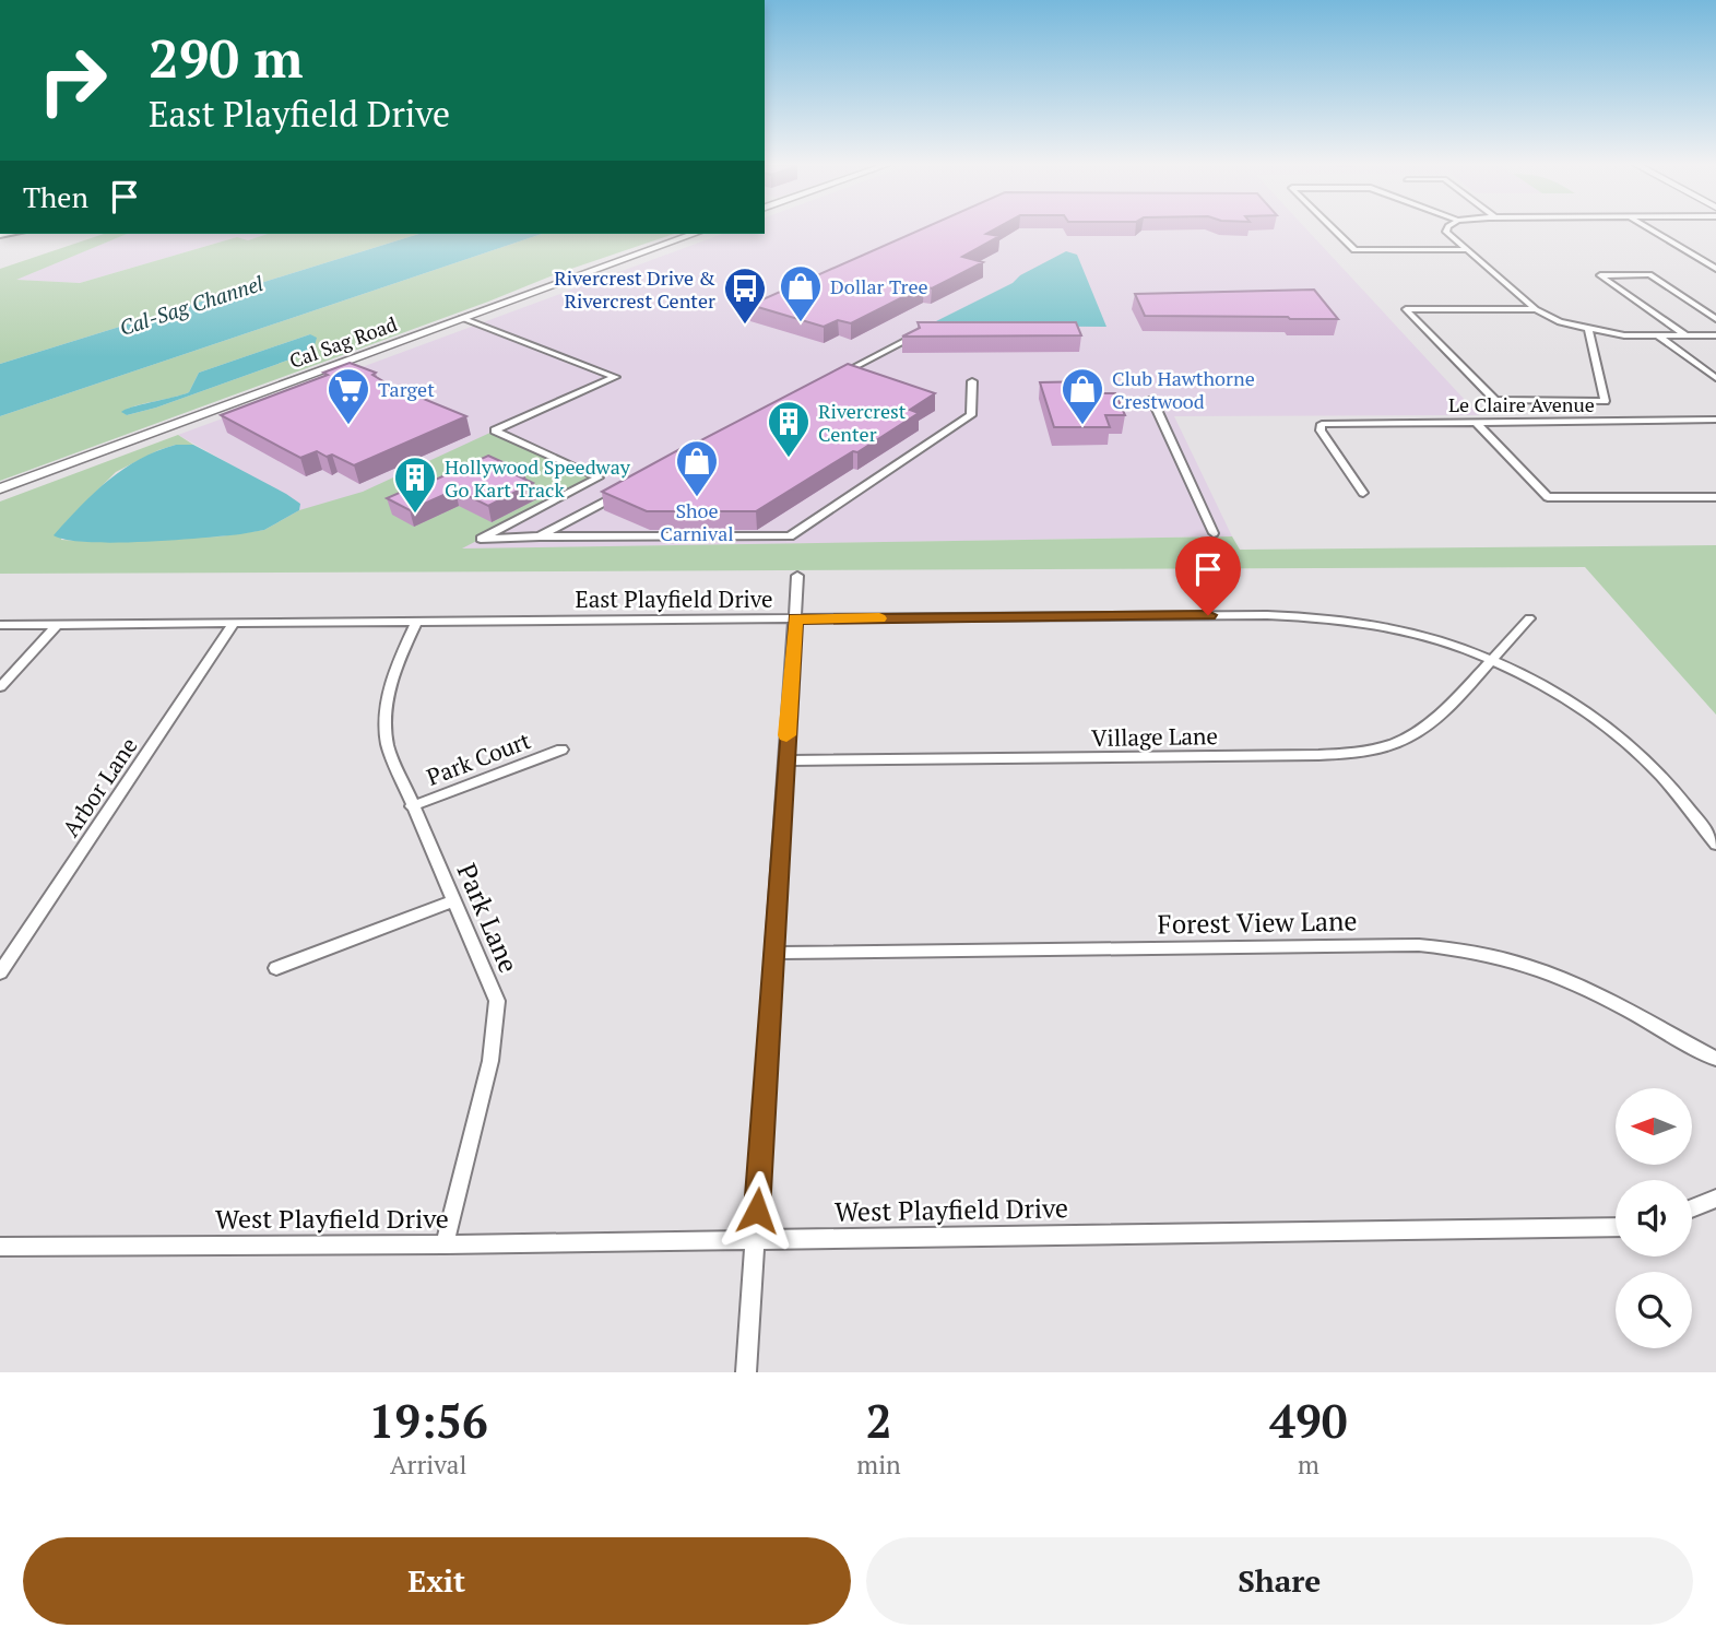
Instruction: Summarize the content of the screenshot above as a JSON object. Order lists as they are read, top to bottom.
{
  "streets": {
    "main road": ["Cal Sag Road"],
    "street": [
      "Le Claire Avenue",
      "East Playfield Drive",
      "Village Lane",
      "Park Court",
      "Arbor Lane",
      "Park Lane",
      "Forest View Lane",
      "West Playfield Drive"
    ]
  },
  "crossings": [
    ["East Playfield Drive", "Village Lane"],
    ["East Playfield Drive", "Arbor Lane"],
    ["East Playfield Drive", "Park Lane"],
    ["Park Court", "Park Lane"],
    ["Park Lane", "West Playfield Drive"]
  ],
  "water": ["Cal-Sag Channel"],
  "places": {
    "shop": ["Dollar Tree", "Club Hawthorne Crestwood", "Shoe Carnival"],
    "bus stop": ["Rivercrest Drive & Rivercrest Center"],
    "supermarket": ["Target"],
    "building": ["Rivercrest Center", "Hollywood Speedway Go Kart Track"]
  },
  "north": "left",
  "page": {
    "turn": ["290 m", "East Playfield Drive"],
    "then": "Then",
    "eta": [
      "19:56",
      "Arrival",
      "2",
      "min",
      "490",
      "m"
    ],
    "buttons": ["Exit", "Share"]
  }
}
